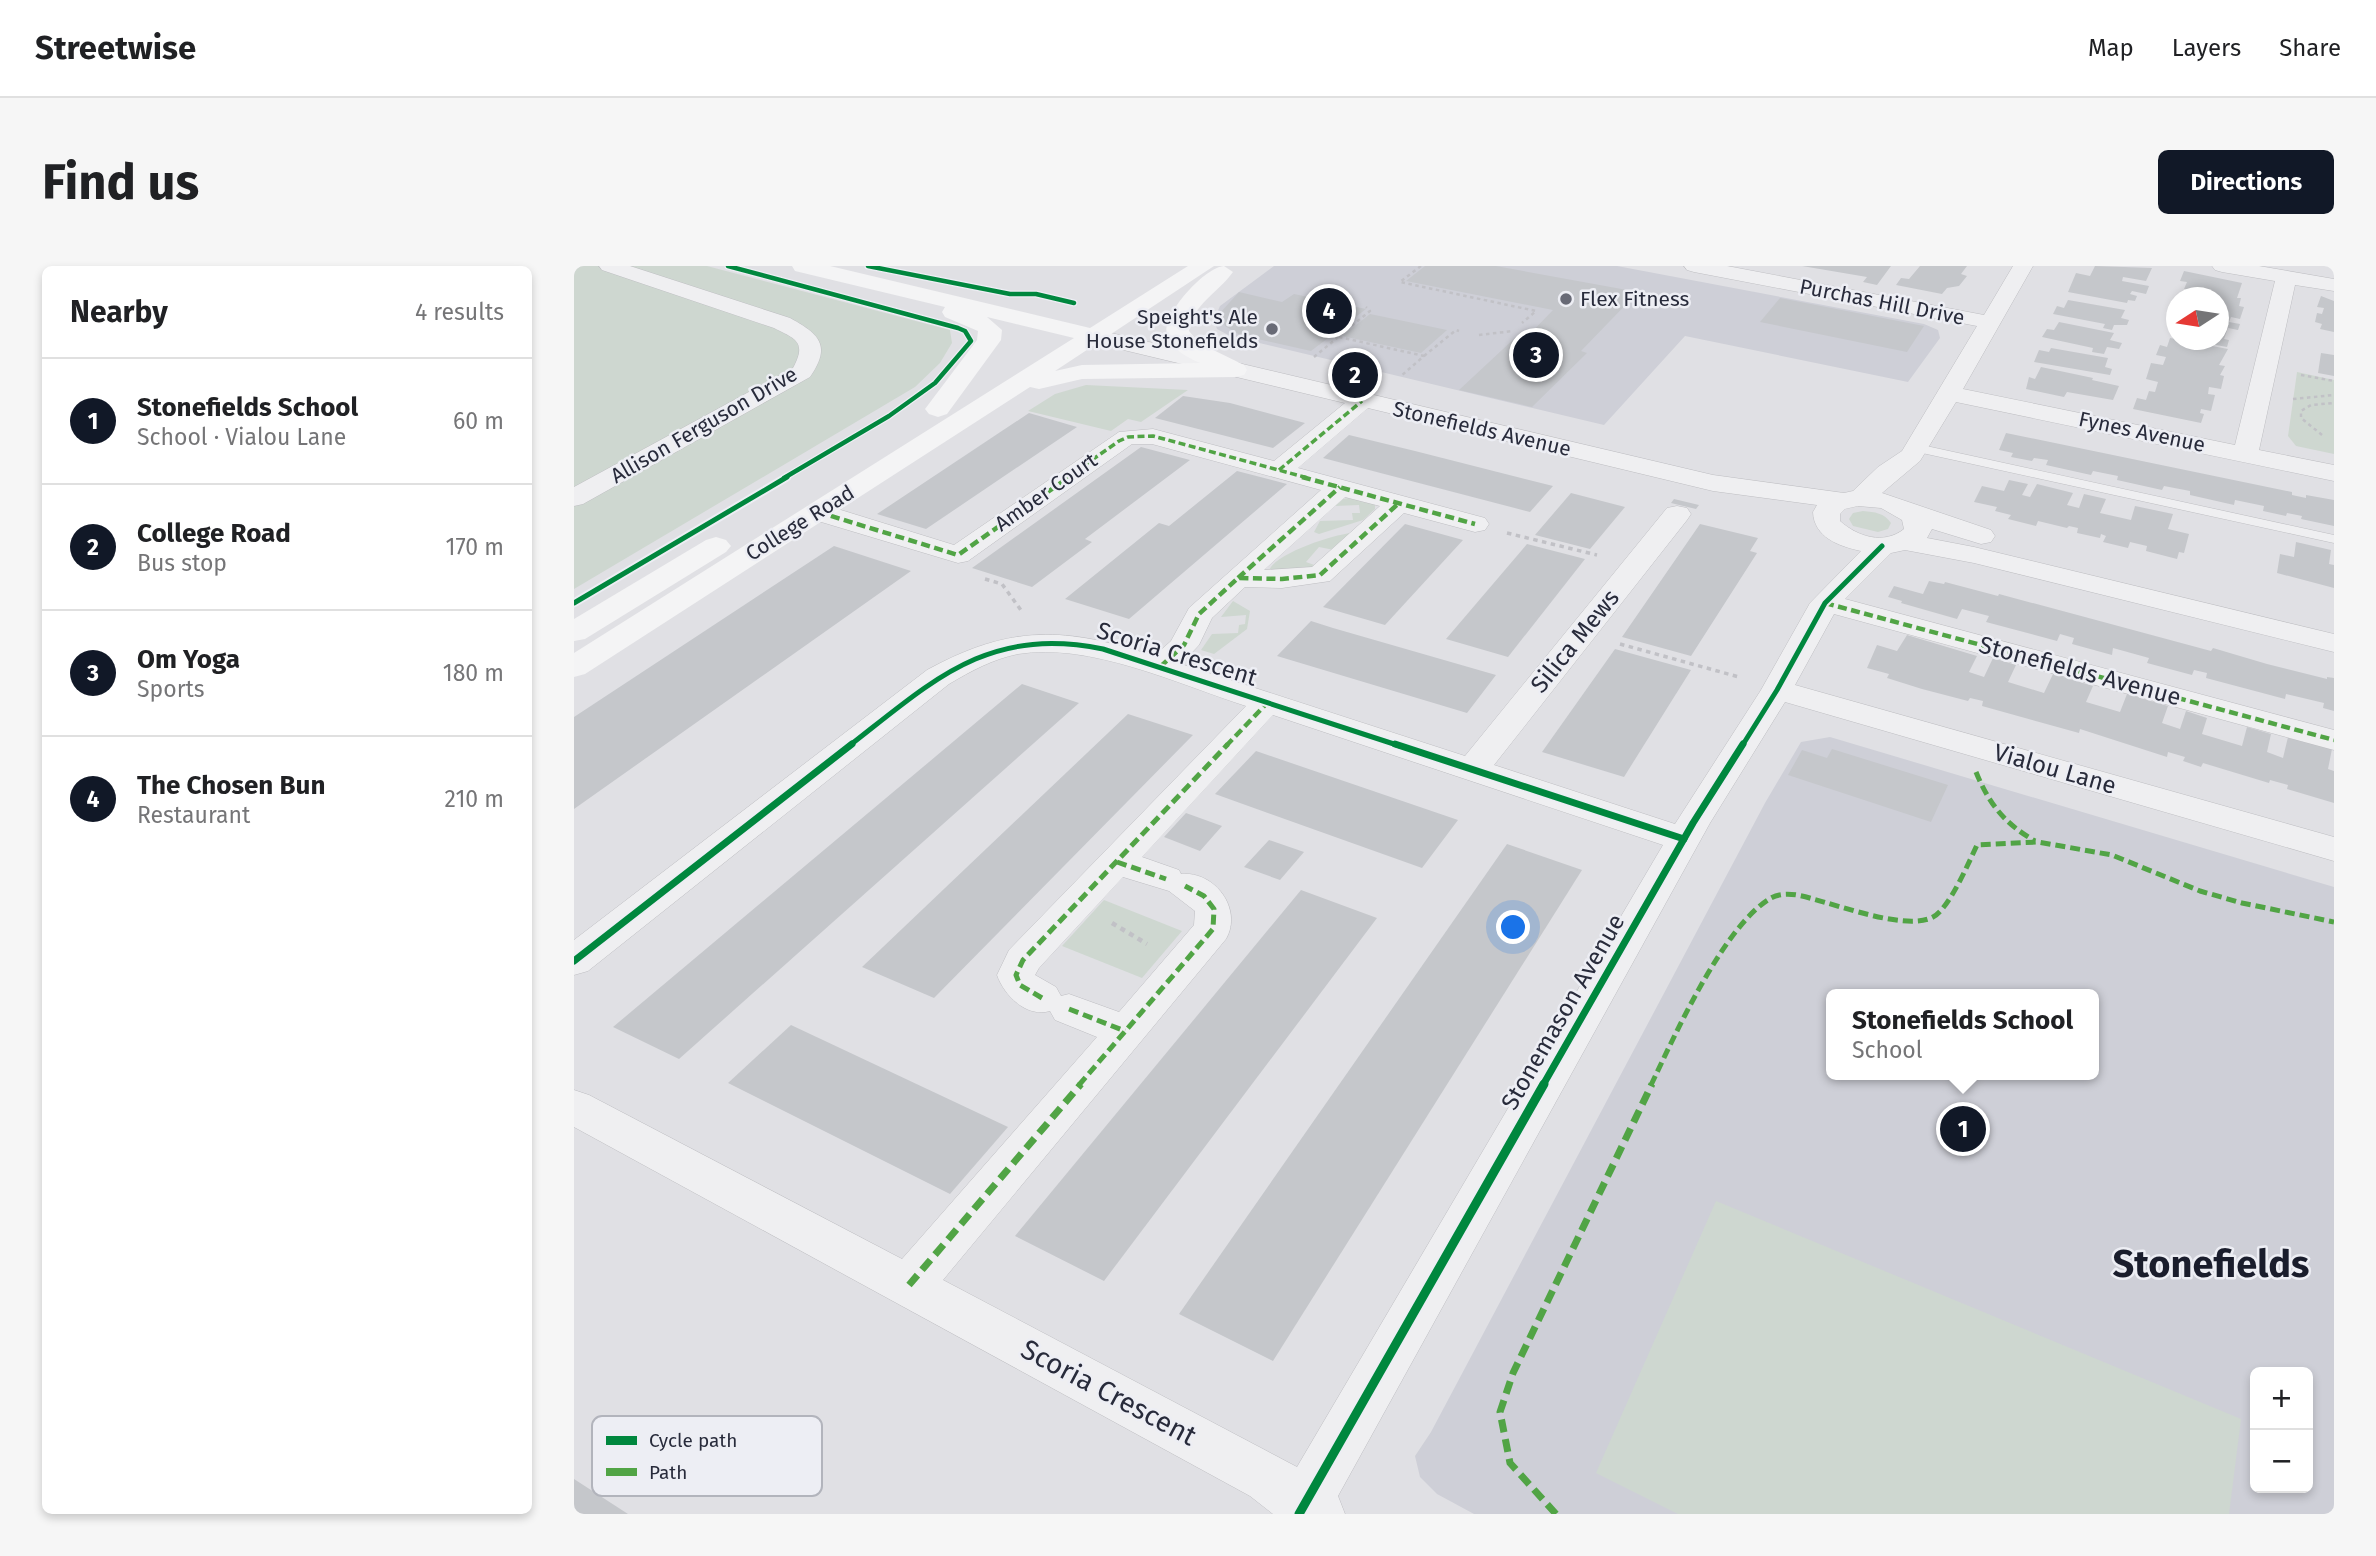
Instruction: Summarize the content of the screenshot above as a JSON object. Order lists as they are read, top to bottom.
{
  "streets": {
    "main road": ["Stonefields Avenue", "College Road"],
    "street": [
      "Purchas Hill Drive",
      "Allison Ferguson Drive",
      "Fynes Avenue",
      "Amber Court",
      "Silica Mews",
      "Scoria Crescent",
      "Vialou Lane",
      "Stonemason Avenue"
    ]
  },
  "crossings": [
    ["Stonefields Avenue", "College Road"],
    ["Stonefields Avenue", "Stonemason Avenue"],
    ["Amber Court", "College Road"],
    ["Silica Mews", "Scoria Crescent"],
    ["Scoria Crescent", "Stonemason Avenue"],
    ["Vialou Lane", "Stonemason Avenue"]
  ],
  "districts": ["Stonefields"],
  "places": ["Flex Fitness", "Speight's Ale House Stonefields"],
  "legend": ["Cycle path", "Path"],
  "north": "left",
  "page": {
    "header": "Streetwise",
    "nav": ["Map", "Layers", "Share"],
    "buttons": "Directions",
    "title": "Find us",
    "heading": ["Nearby", "4 results"],
    "pins": [
      "4",
      "3",
      "2",
      "1"
    ],
    "list": [
      {
        "mark": "1",
        "name": "Stonefields School",
        "note": "School · Vialou Lane",
        "value": "60 m"
      },
      {
        "mark": "2",
        "name": "College Road",
        "note": "Bus stop",
        "value": "170 m"
      },
      {
        "mark": "3",
        "name": "Om Yoga",
        "note": "Sports",
        "value": "180 m"
      },
      {
        "mark": "4",
        "name": "The Chosen Bun",
        "note": "Restaurant",
        "value": "210 m"
      }
    ],
    "popup": ["Stonefields School", "School"],
    "map_buttons": ["+", "−"]
  }
}
